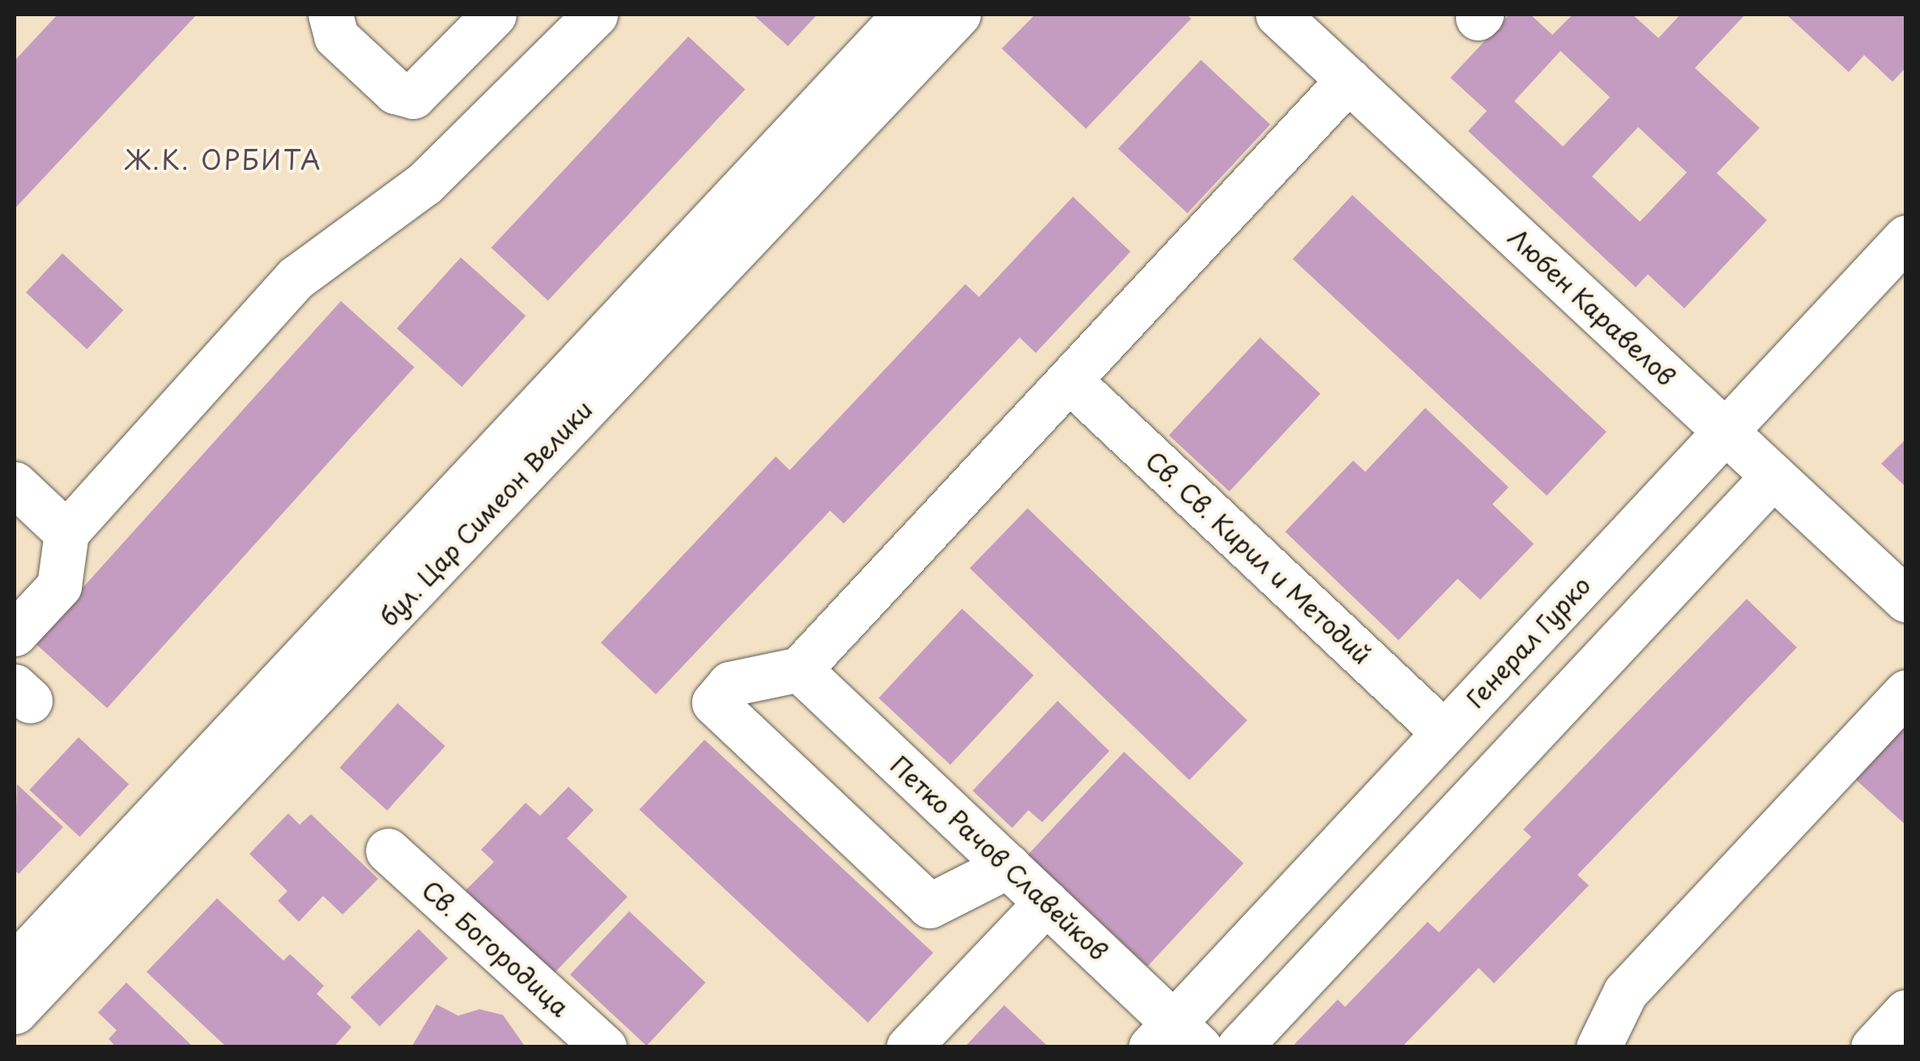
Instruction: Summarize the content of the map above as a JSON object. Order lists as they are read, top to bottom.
{
  "streets": {
    "street": [
      "Любен Каравелов",
      "бул. Цар Симеон Велики",
      "Св. Св. Кирил и Методий",
      "Генерал Гурко",
      "Петко Рачов Славейков",
      "Св. Богородица"
    ]
  },
  "crossings": [
    ["Любен Каравелов", "Генерал Гурко"],
    ["Св. Св. Кирил и Методий", "Генерал Гурко"],
    ["Генерал Гурко", "Петко Рачов Славейков"]
  ],
  "districts": ["Ж.К. ОРБИТА"]
}
